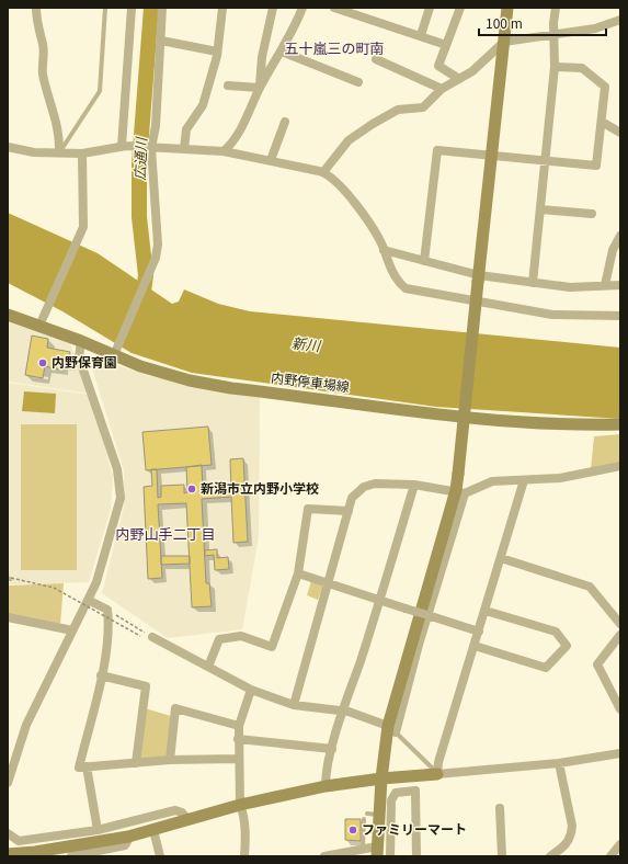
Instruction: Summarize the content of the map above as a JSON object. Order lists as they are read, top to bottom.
{
  "streets": {
    "street": ["内野停車場線"]
  },
  "districts": ["五十嵐三の町南", "内野山手二丁目"],
  "water": ["広通川", "新川"],
  "places": ["内野保育園", "新潟市立内野小学校", "ファミリーマート"],
  "scale_bar": "100 m"
}
